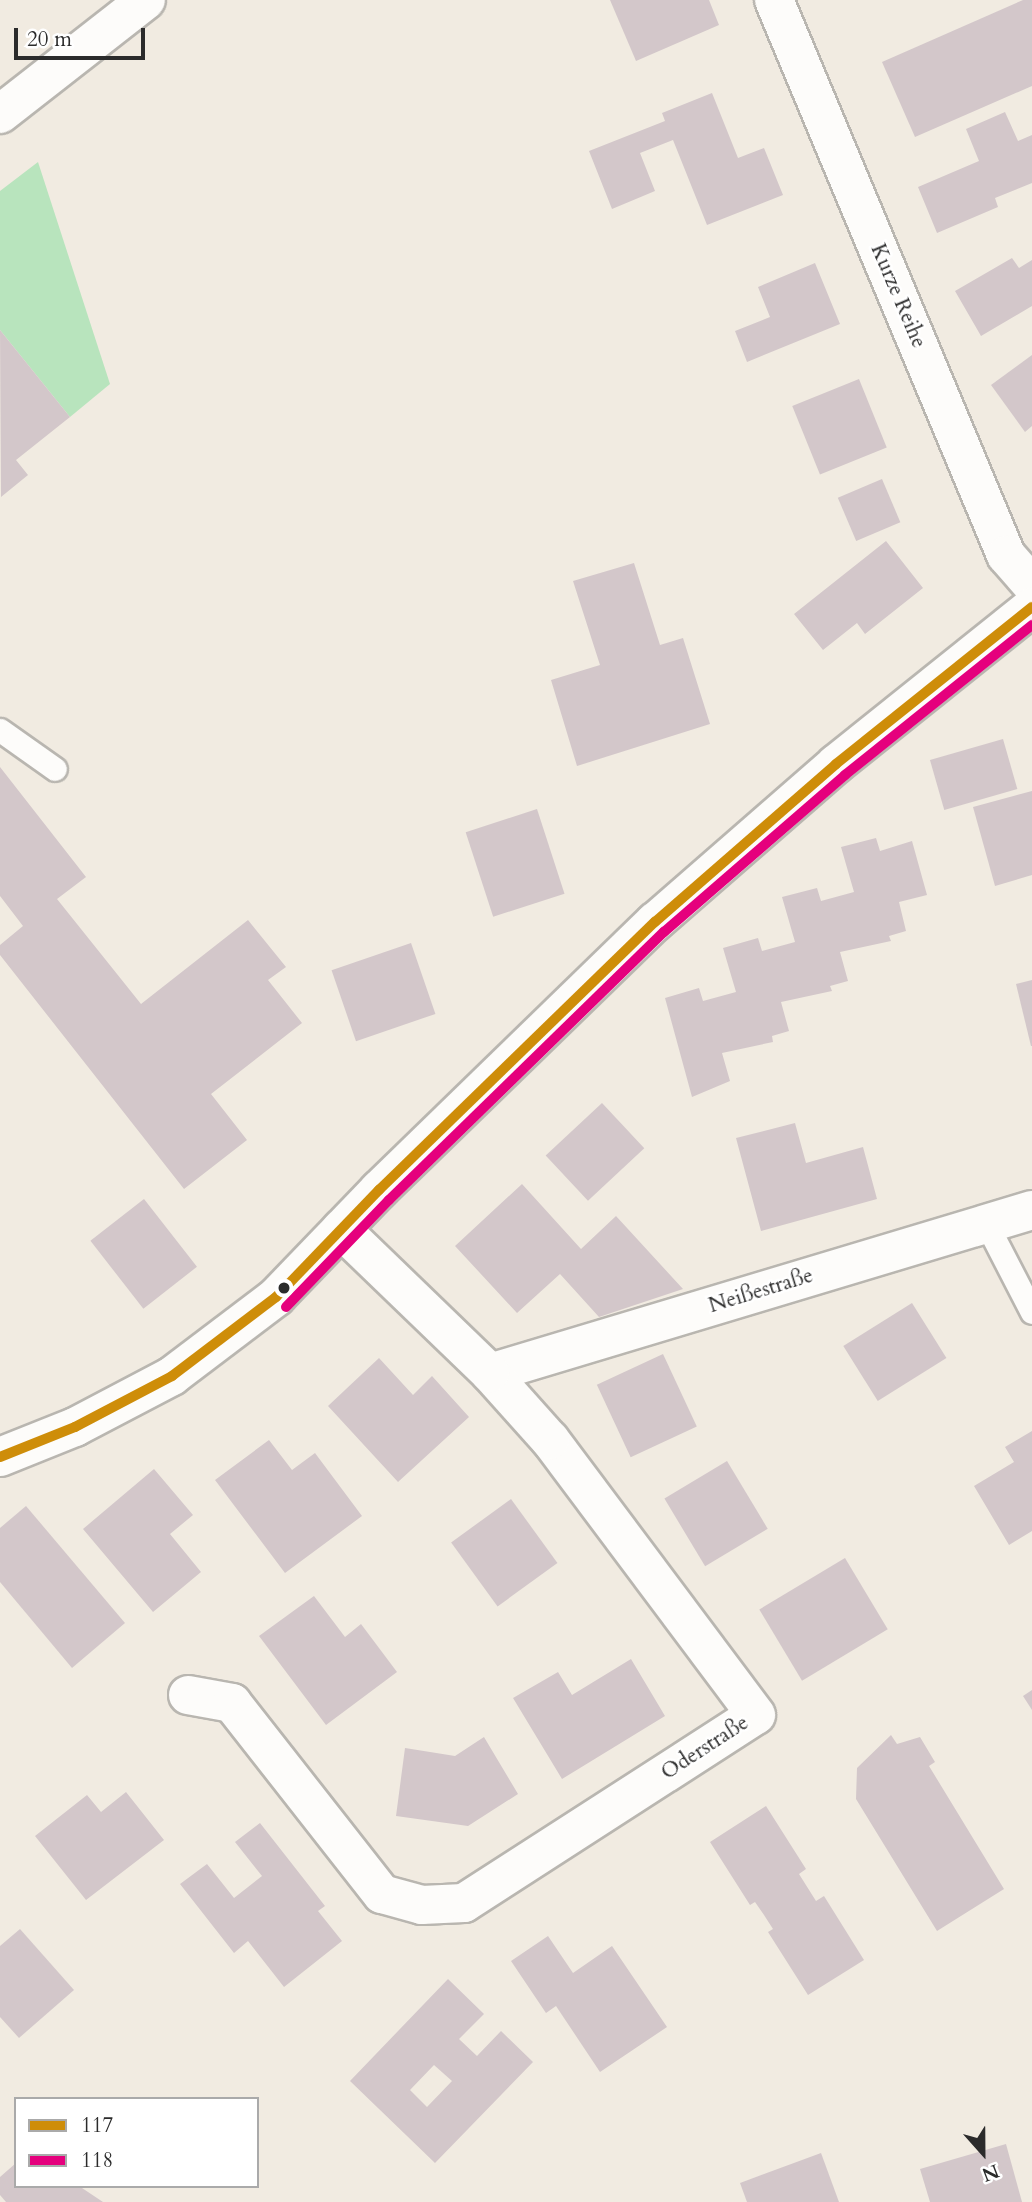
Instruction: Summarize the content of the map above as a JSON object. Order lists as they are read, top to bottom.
{
  "streets": {
    "street": ["Kurze Reihe", "Neißestraße", "Oderstraße"]
  },
  "crossings": [
    ["Neißestraße", "Oderstraße"]
  ],
  "lines": ["transit line 117", "transit line 118"],
  "legend": ["117", "118"],
  "scale_bar": "20 m",
  "north": "bottom"
}
